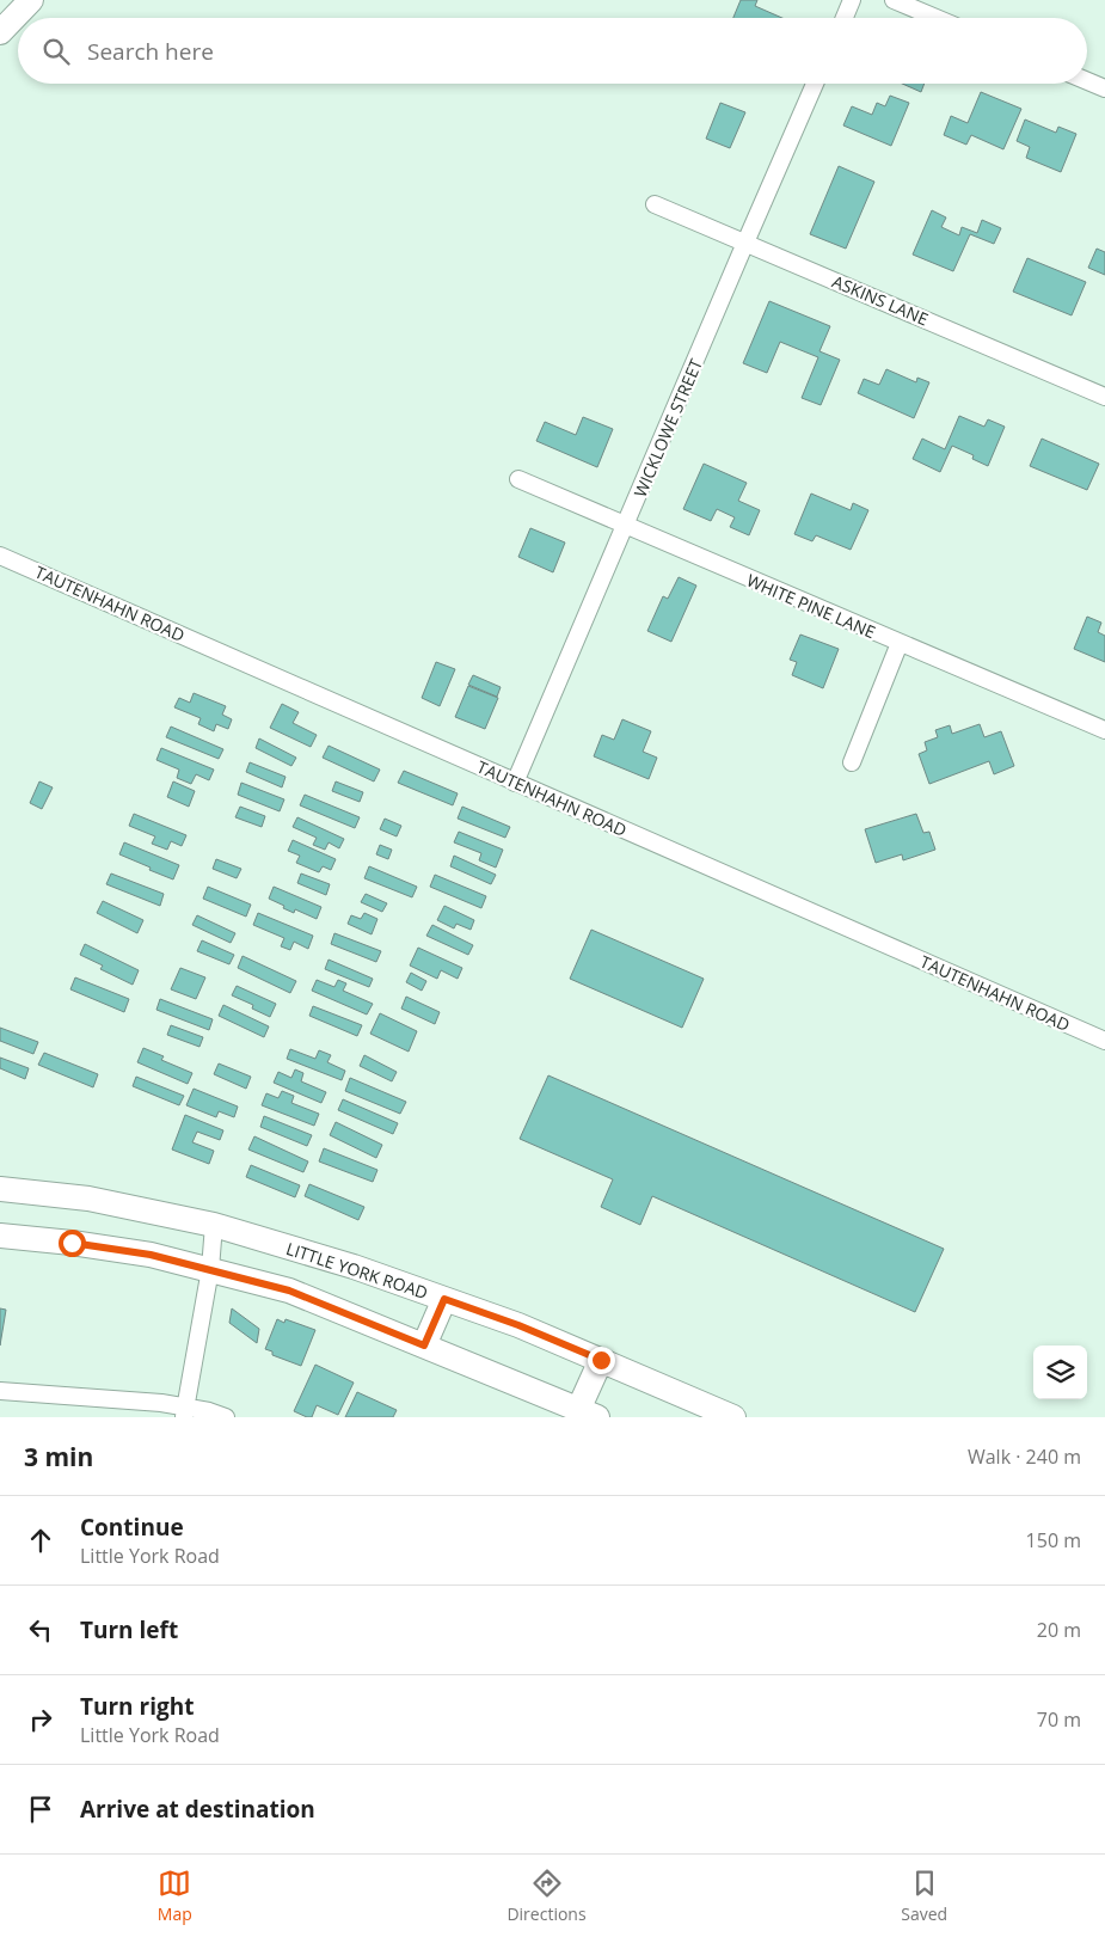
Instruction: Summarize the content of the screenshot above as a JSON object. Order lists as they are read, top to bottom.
{
  "streets": {
    "main road": ["LITTLE YORK ROAD"],
    "street": [
      "ASKINS LANE",
      "WICKLOWE STREET",
      "TAUTENHAHN ROAD",
      "WHITE PINE LANE"
    ]
  },
  "crossings": [
    ["ASKINS LANE", "WICKLOWE STREET"],
    ["WICKLOWE STREET", "TAUTENHAHN ROAD"],
    ["WICKLOWE STREET", "WHITE PINE LANE"]
  ],
  "page": {
    "search": "Search here",
    "heading": ["3 min", "Walk · 240 m"],
    "list": [
      ["Continue", "Little York Road", "150 m"],
      ["Turn left", "20 m"],
      ["Turn right", "Little York Road", "70 m"],
      "Arrive at destination"
    ],
    "nav": ["Map", "Directions", "Saved"]
  }
}
